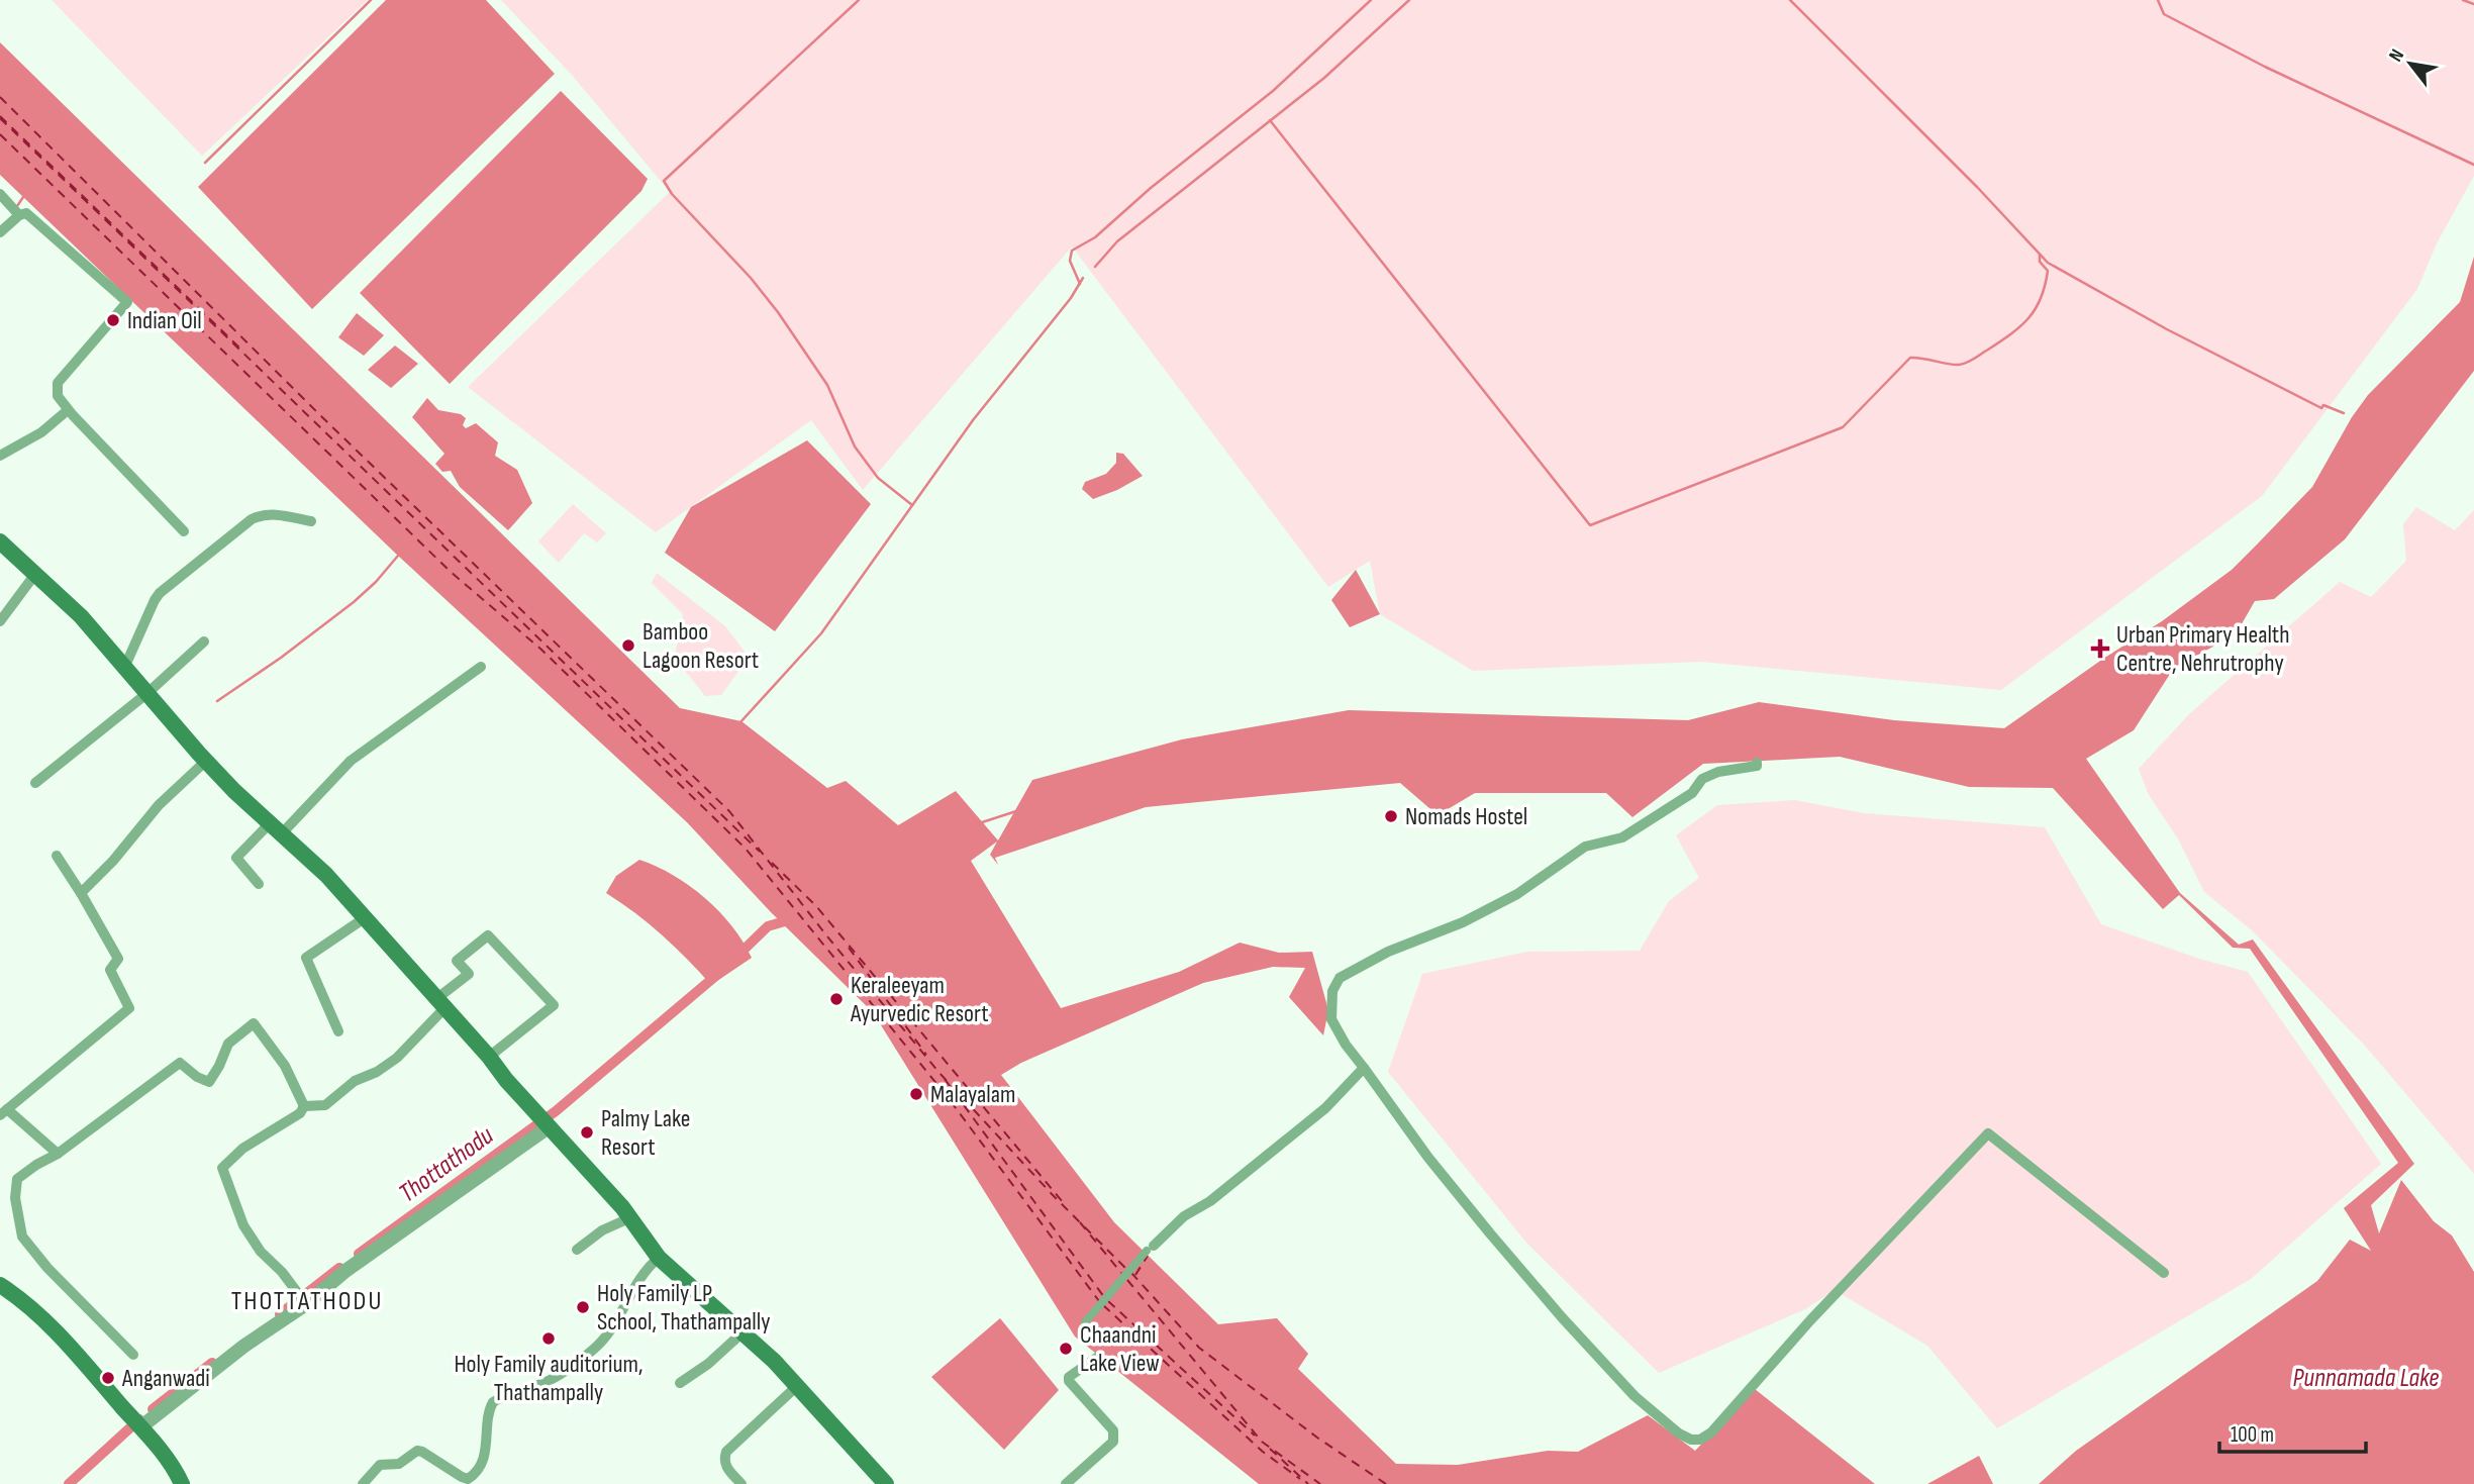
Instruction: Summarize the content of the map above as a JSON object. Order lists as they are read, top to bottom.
{
  "districts": ["THOTTATHODU"],
  "water": ["Thottathodu", "Punnamada Lake"],
  "places": {
    "other": [
      "Indian Oil",
      "Bamboo Lagoon Resort",
      "Nomads Hostel",
      "Keraleeyam Ayurvedic Resort",
      "Malayalam",
      "Palmy Lake Resort",
      "Holy Family LP School, Thathampally",
      "Holy Family auditorium, Thathampally",
      "Chaandni Lake View",
      "Anganwadi"
    ],
    "health": ["Urban Primary Health Centre, Nehrutrophy"]
  },
  "scale_bar": "100 m",
  "north": "top left"
}
